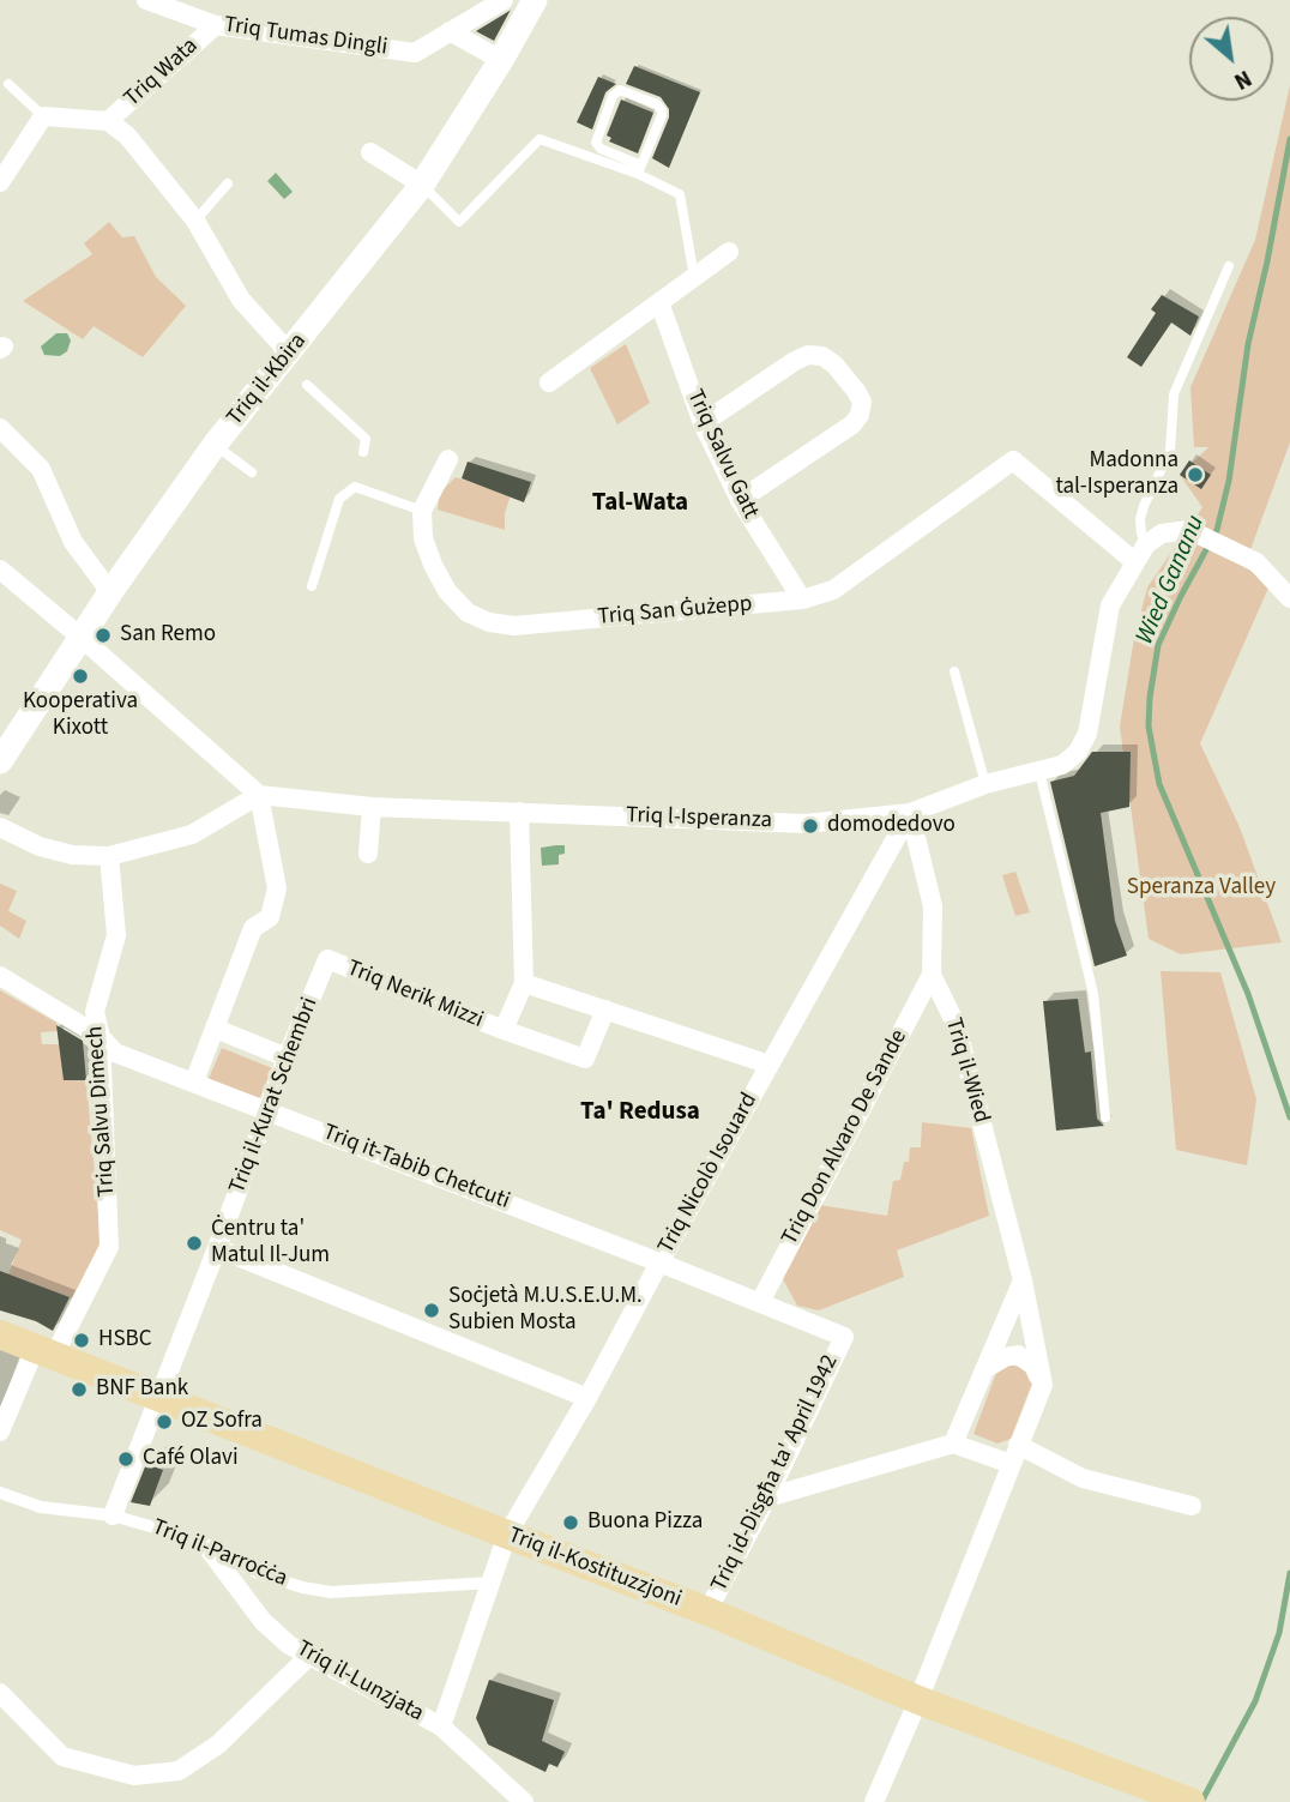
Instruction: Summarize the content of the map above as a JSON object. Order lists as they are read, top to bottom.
{
  "streets": {
    "main road": ["Triq il-Kbira", "Triq il-Kostituzzjoni"],
    "street": [
      "Triq Tumas Dingli",
      "Triq Wata",
      "Triq Salvu Gatt",
      "Triq San Ġużepp",
      "Triq l-Isperanza",
      "Triq Nerik Mizzi",
      "Triq il-Wied",
      "Triq il-Kurat Schembri",
      "Triq Salvu Dimech",
      "Triq Don Alvaro De Sande",
      "Triq it-Tabib Chetcuti",
      "Triq Nicolò Isouard",
      "Triq id-Disgħa ta' April 1942",
      "Triq il-Parroċċa",
      "Triq il-Lunzjata"
    ]
  },
  "crossings": [
    ["Triq Tumas Dingli", "Triq Wata"],
    ["Triq Salvu Gatt", "Triq San Ġużepp"],
    ["Triq San Ġużepp", "Triq l-Isperanza"],
    ["Triq l-Isperanza", "Triq il-Wied"],
    ["Triq l-Isperanza", "Triq Nicolò Isouard"],
    ["Triq Nerik Mizzi", "Triq il-Kurat Schembri"],
    ["Triq il-Wied", "Triq Don Alvaro De Sande"],
    ["Triq il-Wied", "Triq Nicolò Isouard"],
    ["Triq il-Kurat Schembri", "Triq it-Tabib Chetcuti"],
    ["Triq il-Kurat Schembri", "Triq il-Parroċċa"],
    ["Triq il-Kurat Schembri", "Triq il-Kostituzzjoni"],
    ["Triq Salvu Dimech", "Triq it-Tabib Chetcuti"],
    ["Triq Salvu Dimech", "Triq il-Kostituzzjoni"],
    ["Triq Don Alvaro De Sande", "Triq it-Tabib Chetcuti"],
    ["Triq it-Tabib Chetcuti", "Triq Nicolò Isouard"],
    ["Triq it-Tabib Chetcuti", "Triq id-Disgħa ta' April 1942"],
    ["Triq Nicolò Isouard", "Triq il-Parroċċa"],
    ["Triq Nicolò Isouard", "Triq il-Kostituzzjoni"],
    ["Triq Nicolò Isouard", "Triq il-Lunzjata"],
    ["Triq id-Disgħa ta' April 1942", "Triq il-Kostituzzjoni"],
    ["Triq il-Parroċċa", "Triq il-Lunzjata"]
  ],
  "districts": ["Tal-Wata", "Ta' Redusa"],
  "water": ["Wied Gananu"],
  "parks": ["Speranza Valley"],
  "places": [
    "Madonna tal-Isperanza",
    "San Remo",
    "Kooperativa Kixott",
    "domodedovo",
    "Ċentru ta' Matul Il-Jum",
    "Soċjetà M.U.S.E.U.M. Subien Mosta",
    "HSBC",
    "BNF Bank",
    "OZ Sofra",
    "Café Olavi",
    "Buona Pizza"
  ],
  "north": "bottom right"
}
